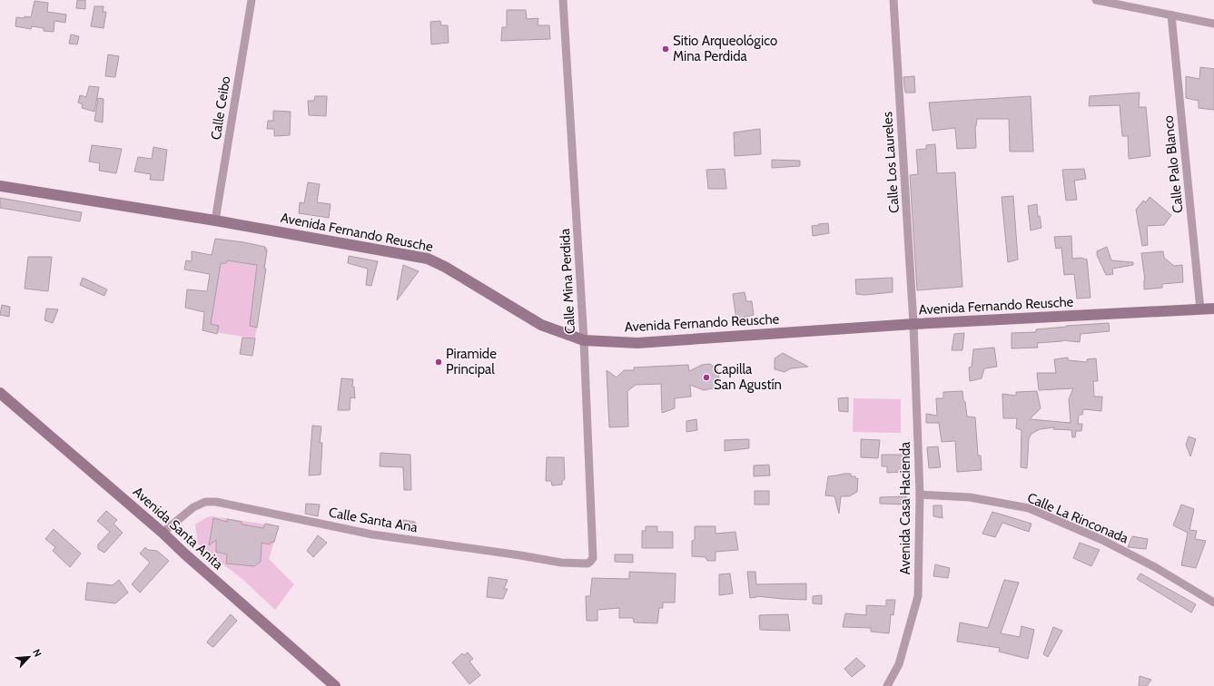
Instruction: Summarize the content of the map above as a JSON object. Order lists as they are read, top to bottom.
{
  "streets": {
    "street": [
      "Calle Ceibo",
      "Calle Los Laureles",
      "Calle Palo Blanco",
      "Avenida Fernando Reusche",
      "Calle Mina Perdida",
      "Avenida Casa Hacienda",
      "Calle La Rinconada",
      "Calle Santa Ana",
      "Avenida Santa Anita"
    ]
  },
  "crossings": [
    ["Calle Ceibo", "Avenida Fernando Reusche"],
    ["Calle Los Laureles", "Avenida Fernando Reusche"],
    ["Calle Los Laureles", "Avenida Casa Hacienda"],
    ["Calle Palo Blanco", "Avenida Fernando Reusche"],
    ["Avenida Fernando Reusche", "Calle Mina Perdida"],
    ["Avenida Fernando Reusche", "Avenida Casa Hacienda"],
    ["Calle Mina Perdida", "Calle Santa Ana"],
    ["Avenida Casa Hacienda", "Calle La Rinconada"],
    ["Calle Santa Ana", "Avenida Santa Anita"]
  ],
  "places": ["Sitio Arqueológico Mina Perdida", "Piramide Principal", "Capilla San Agustín"],
  "north": "top right"
}
